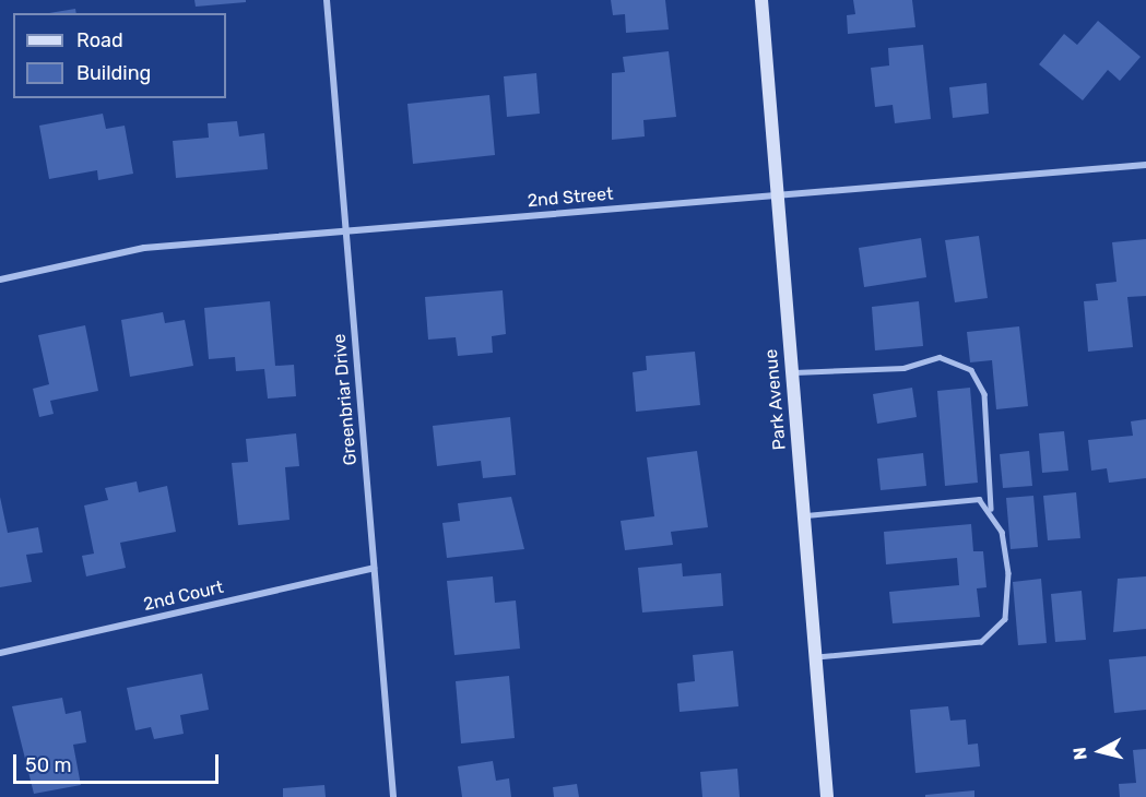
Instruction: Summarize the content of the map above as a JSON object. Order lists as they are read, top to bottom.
{
  "streets": {
    "street": [
      "2nd Street",
      "Greenbriar Drive",
      "Park Avenue",
      "2nd Court"
    ]
  },
  "crossings": [
    ["2nd Street", "Greenbriar Drive"],
    ["2nd Street", "Park Avenue"],
    ["Greenbriar Drive", "2nd Court"]
  ],
  "legend": ["Road", "Building"],
  "scale_bar": "50 m",
  "north": "left"
}
